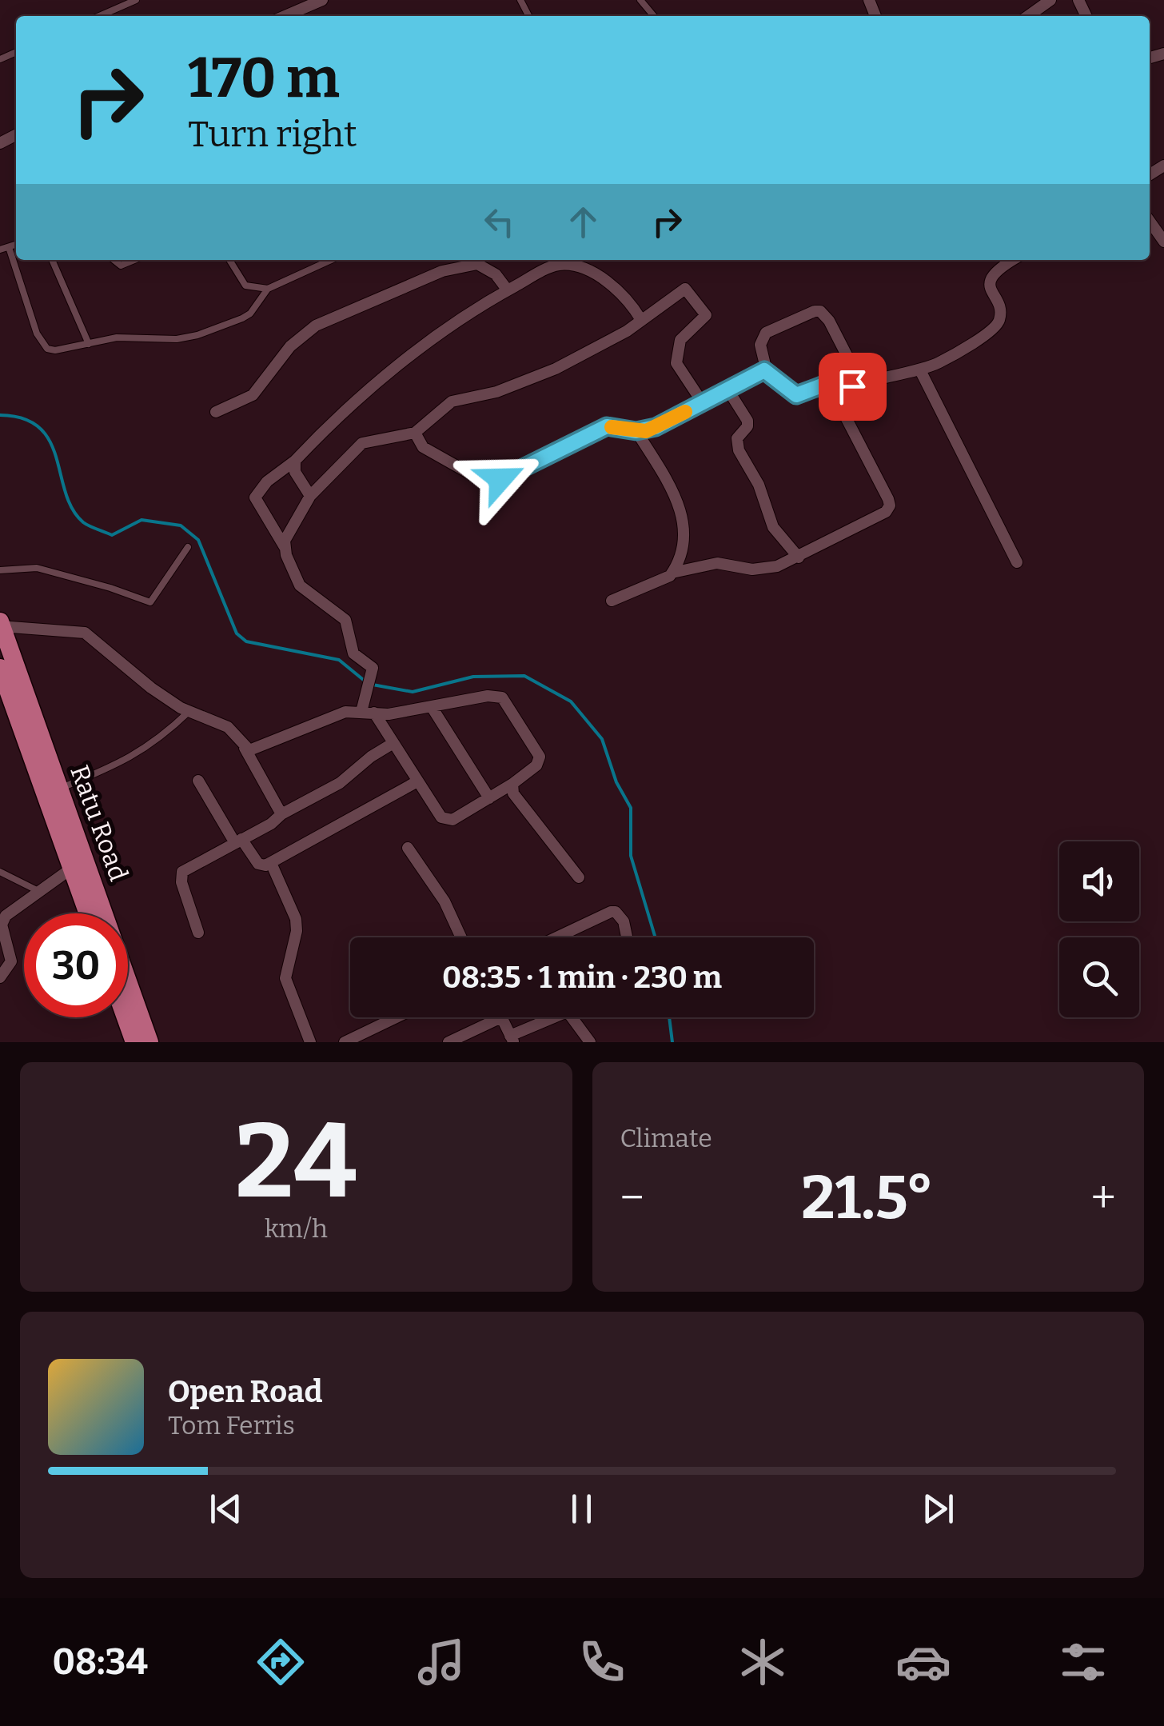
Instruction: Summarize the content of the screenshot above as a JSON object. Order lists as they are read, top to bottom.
{
  "streets": {
    "main road": ["Ratu Road"]
  },
  "page": {
    "turn": ["170 m", "Turn right"],
    "limit": "30",
    "trip": "08:35 · 1 min · 230 m",
    "tile": [
      ["24", "km/h"],
      "Climate"
    ],
    "heat": ["−", "21.5°", "+"],
    "song": ["Open Road", "Tom Ferris"],
    "tabs": "08:34"
  }
}
